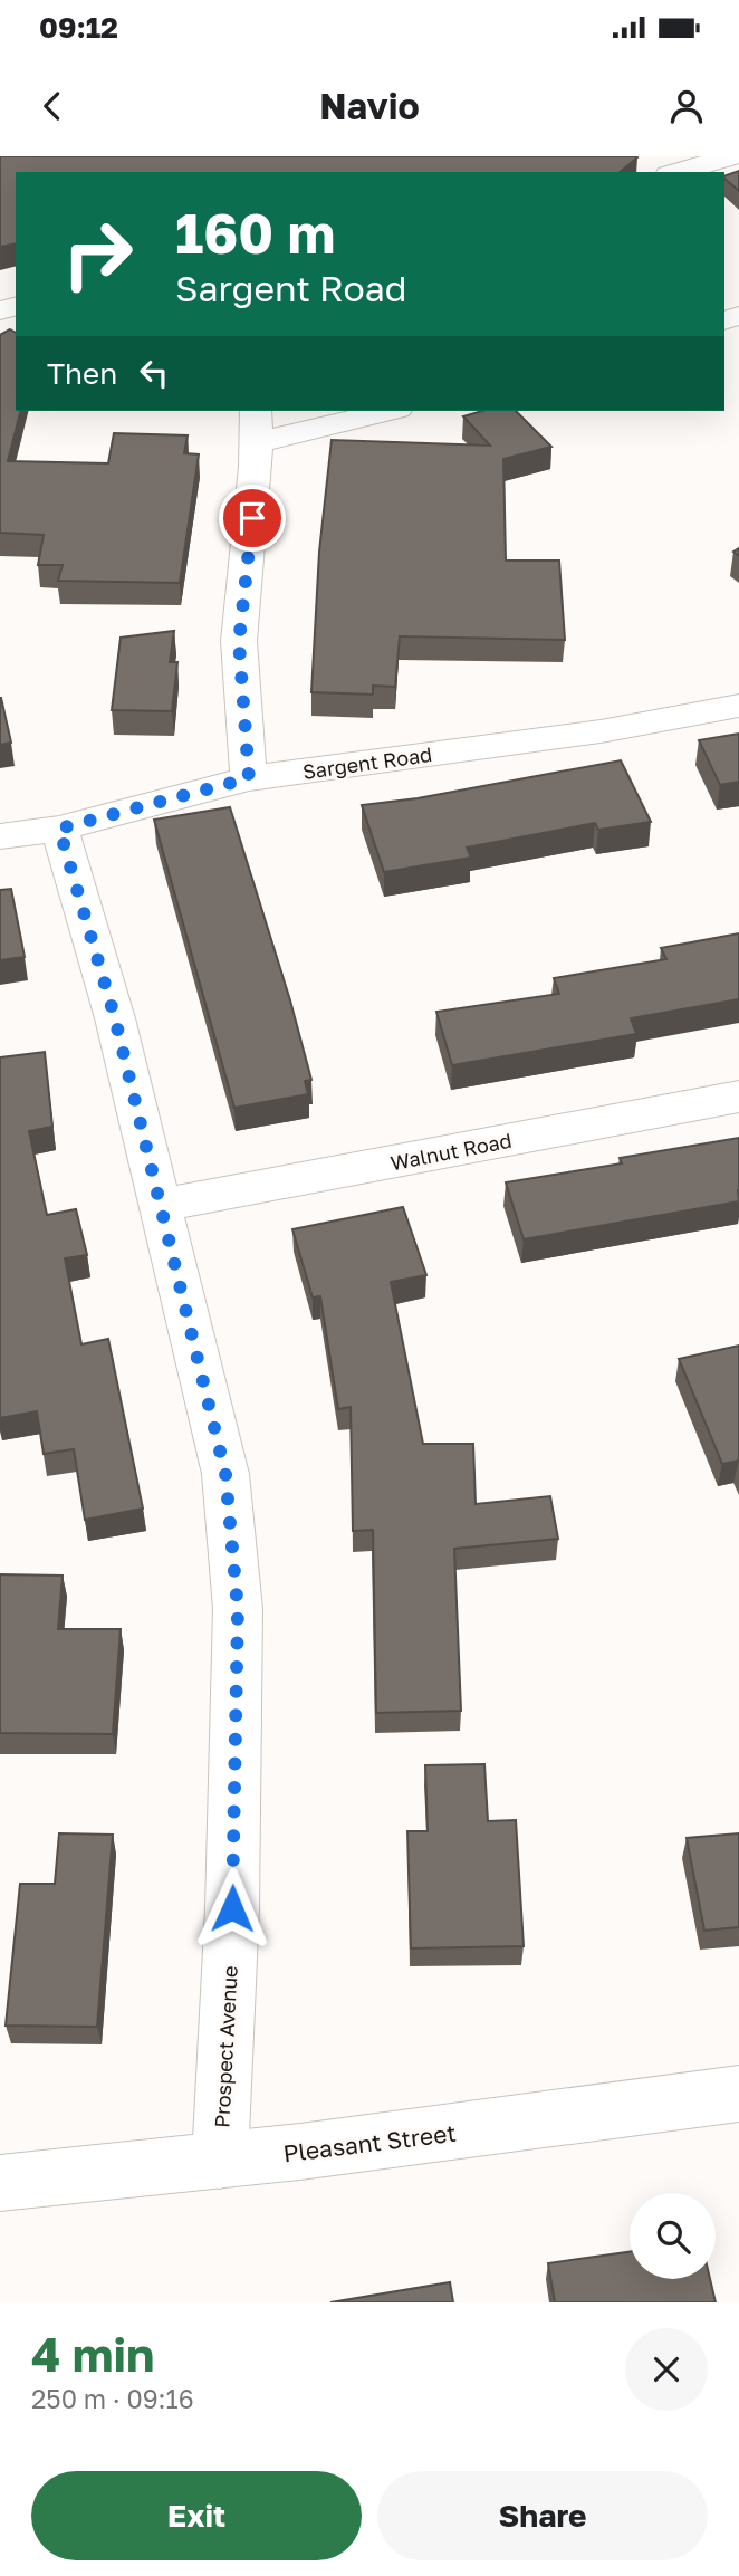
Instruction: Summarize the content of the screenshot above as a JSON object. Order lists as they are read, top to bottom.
{
  "streets": {
    "street": [
      "Sargent Road",
      "Walnut Road",
      "Prospect Avenue",
      "Pleasant Street"
    ]
  },
  "crossings": [
    ["Sargent Road", "Prospect Avenue"],
    ["Walnut Road", "Prospect Avenue"],
    ["Prospect Avenue", "Pleasant Street"]
  ],
  "page": {
    "status": "09:12",
    "header": "Navio",
    "turn": ["160 m", "Sargent Road"],
    "then": "Then",
    "heading": ["4 min", "250 m · 09:16"],
    "buttons": ["Exit", "Share"]
  }
}
